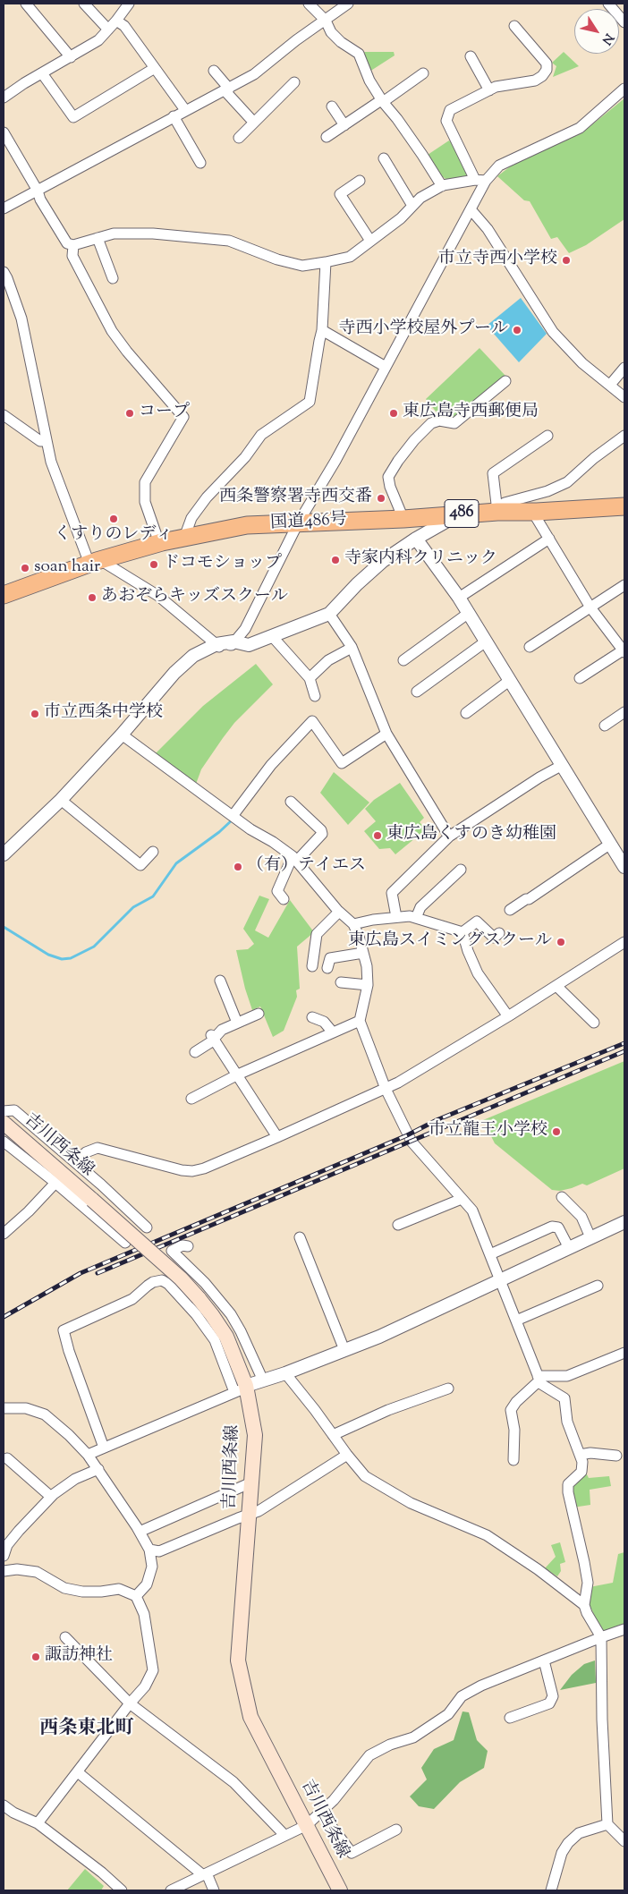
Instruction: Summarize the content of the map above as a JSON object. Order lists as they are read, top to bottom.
{
  "streets": {
    "highway": ["486", "国道486号"],
    "main road": ["吉川西条線"]
  },
  "districts": ["西条東北町"],
  "places": [
    "市立寺西小学校",
    "寺西小学校屋外プール",
    "コープ",
    "東広島寺西郵便局",
    "西条警察署寺西交番",
    "くすりのレディ",
    "寺家内科クリニック",
    "ドコモショップ",
    "soan hair",
    "あおぞらキッズスクール",
    "市立西条中学校",
    "東広島くすのき幼稚園",
    "（有）テイエス",
    "東広島スイミングスクール",
    "市立龍王小学校",
    "諏訪神社"
  ],
  "north": "bottom right"
}
